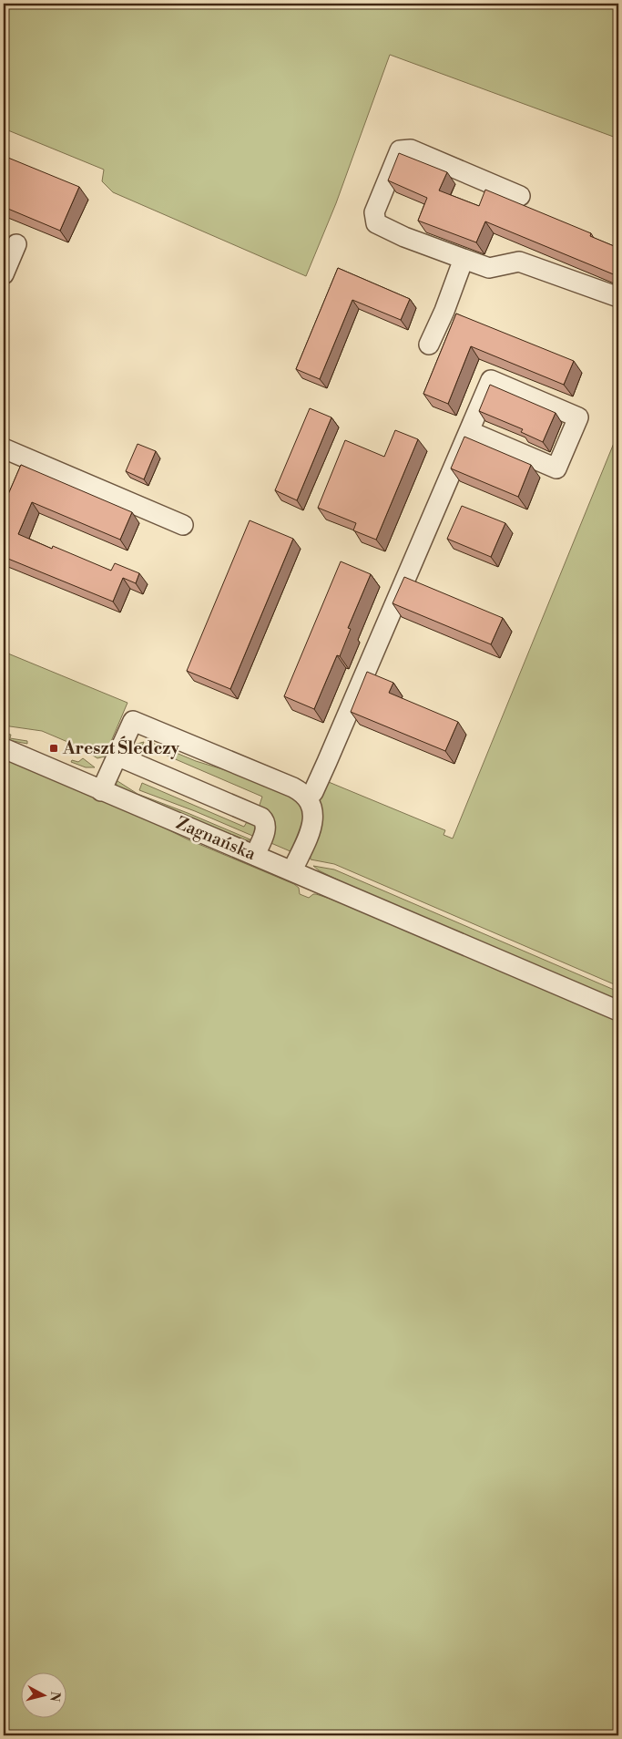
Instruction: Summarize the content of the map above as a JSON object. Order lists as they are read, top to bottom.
{
  "streets": {
    "street": ["Zagnańska"]
  },
  "places": {
    "transit": ["Areszt Śledczy"]
  },
  "north": "right"
}
